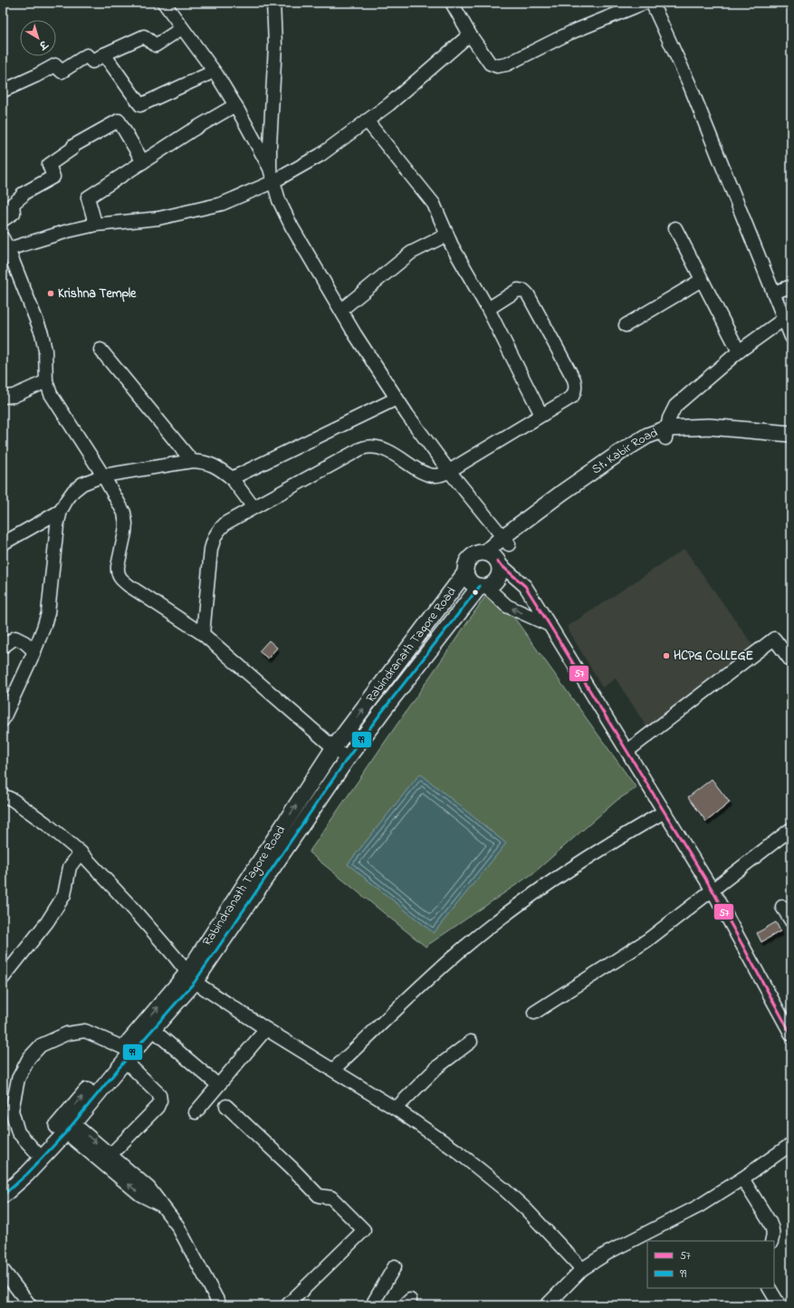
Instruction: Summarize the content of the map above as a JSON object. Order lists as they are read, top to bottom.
{
  "streets": {
    "main road": ["St. Kabir Road", "Rabindranath Tagore Road"]
  },
  "crossings": [
    ["St. Kabir Road", "Rabindranath Tagore Road"]
  ],
  "places": ["Krishna Temple", "HCPG COLLEGE"],
  "lines": ["transit line 57", "transit line 99"],
  "legend": ["57", "99"],
  "north": "bottom right"
}
